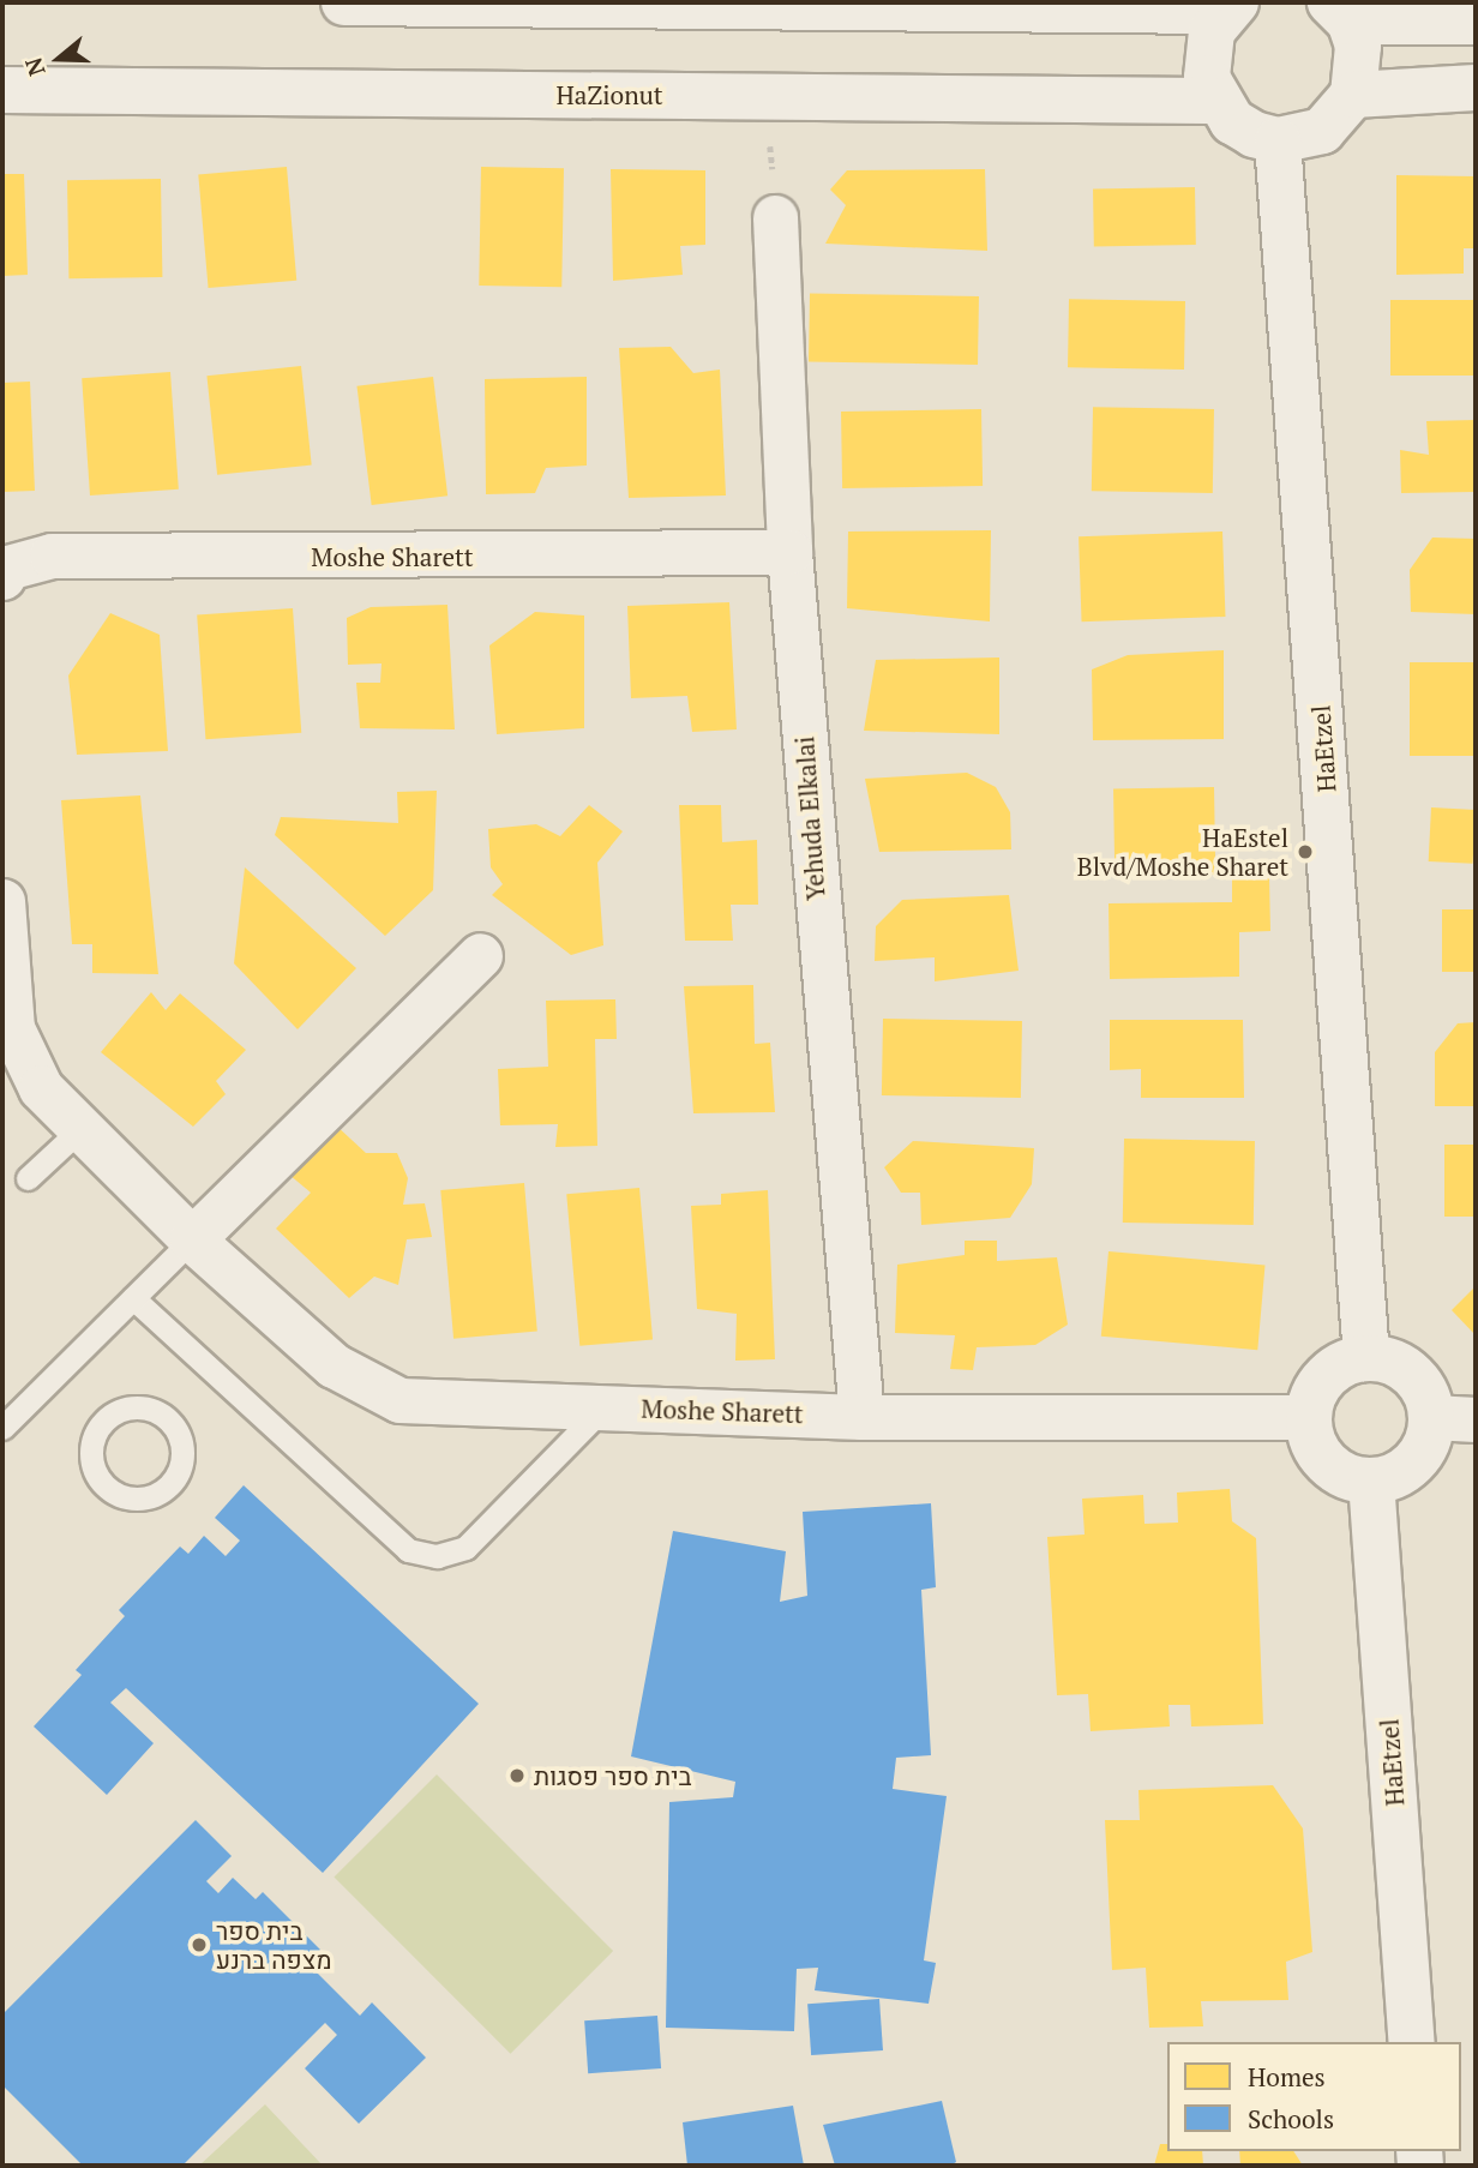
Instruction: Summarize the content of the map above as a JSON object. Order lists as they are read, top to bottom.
{
  "streets": {
    "street": [
      "HaZionut",
      "Moshe Sharett",
      "HaEtzel",
      "Yehuda Elkalai"
    ]
  },
  "crossings": [
    ["Moshe Sharett", "HaEtzel"],
    ["Moshe Sharett", "Yehuda Elkalai"]
  ],
  "places": ["HaEstel Blvd/Moshe Sharet", "בית ספר פסגות", "בית ספר מצפה ברנע"],
  "legend": ["Homes", "Schools"],
  "north": "left"
}
